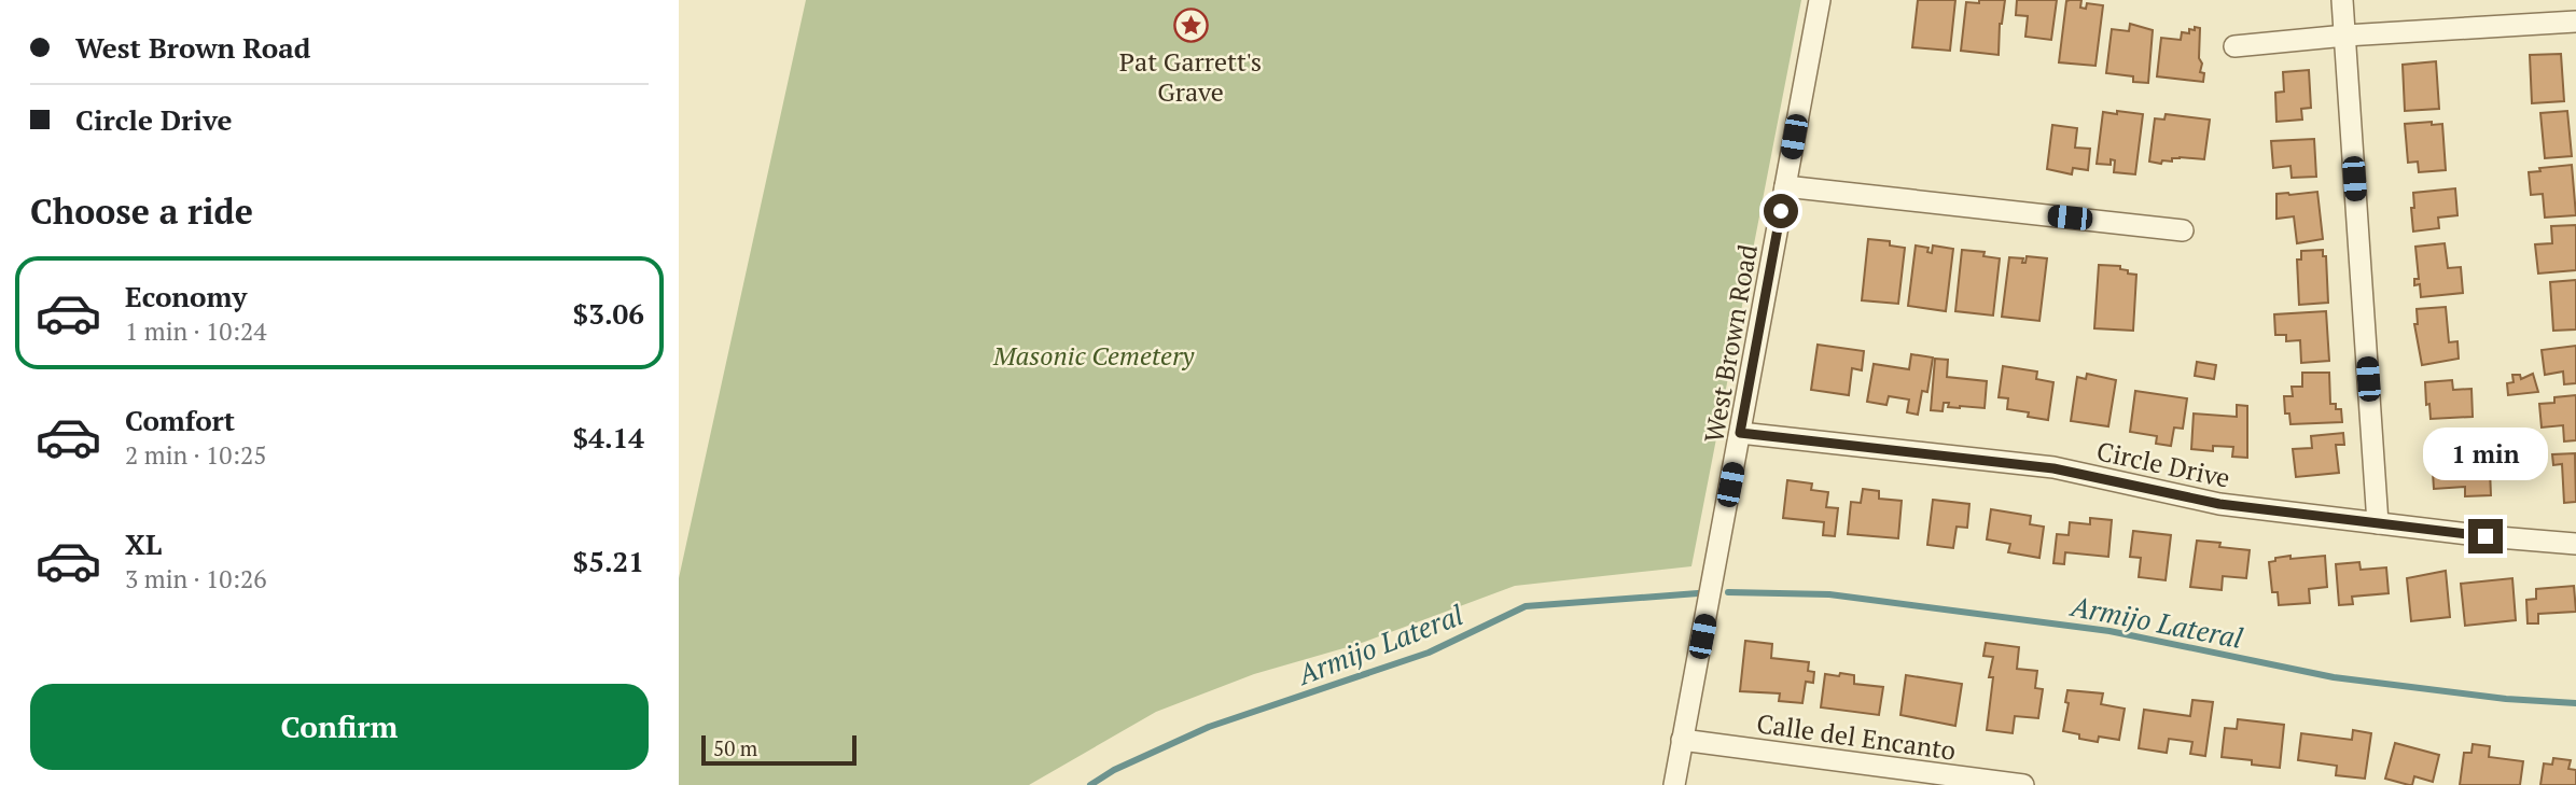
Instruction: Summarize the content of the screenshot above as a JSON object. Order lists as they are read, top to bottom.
{
  "streets": {
    "street": ["West Brown Road", "Circle Drive", "Calle del Encanto"]
  },
  "crossings": [
    ["West Brown Road", "Circle Drive"],
    ["West Brown Road", "Calle del Encanto"]
  ],
  "water": ["Armijo Lateral"],
  "parks": ["Masonic Cemetery"],
  "places": {
    "place": ["Pat Garrett's Grave"]
  },
  "scale_bar": "50 m",
  "page": {
    "banner": ["West Brown Road", "Circle Drive"],
    "heading": "Choose a ride",
    "list": [
      {
        "name": "Economy",
        "note": "1 min · 10:24",
        "value": "$3.06"
      },
      {
        "name": "Comfort",
        "note": "2 min · 10:25",
        "value": "$4.14"
      },
      {
        "name": "XL",
        "note": "3 min · 10:26",
        "value": "$5.21"
      }
    ],
    "bubble": "1 min",
    "buttons": "Confirm",
    "scale": "50 m"
  }
}
